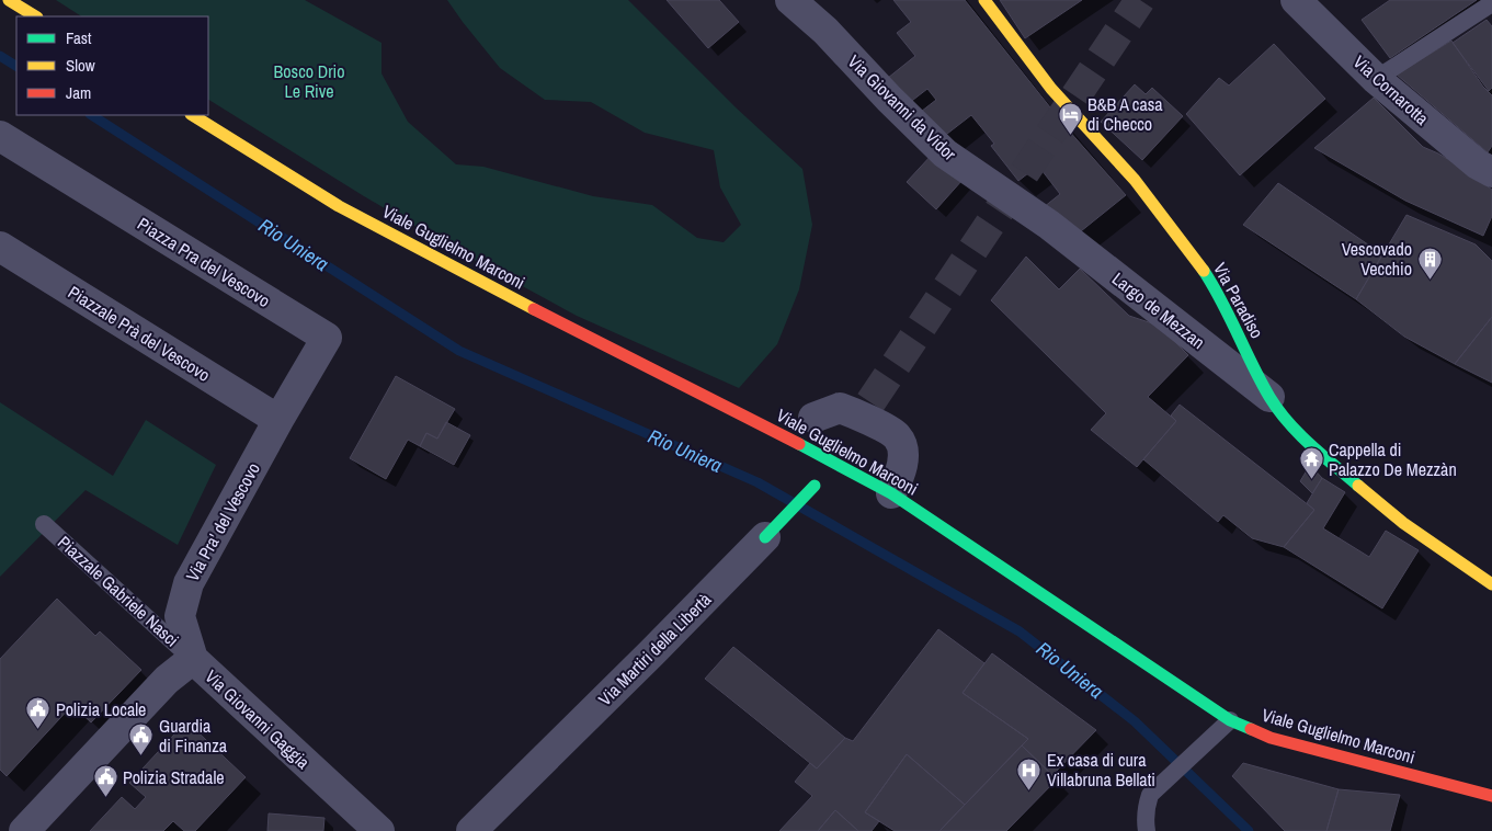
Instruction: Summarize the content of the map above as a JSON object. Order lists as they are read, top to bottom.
{
  "streets": {
    "street": [
      "Via Cornarotta",
      "Via Giovanni da Vidor",
      "Viale Guglielmo Marconi",
      "Piazza Pra del Vescovo",
      "Via Paradiso",
      "Largo de Mezzan",
      "Piazzale Prà del Vescovo",
      "Via Pra' del Vescovo",
      "Via Martiri della Libertà",
      "Via Giovanni Gaggia"
    ],
    "lane": ["Piazzale Gabriele Nasci"]
  },
  "crossings": [
    ["Via Giovanni da Vidor", "Largo de Mezzan"],
    ["Viale Guglielmo Marconi", "Via Martiri della Libertà"],
    ["Piazza Pra del Vescovo", "Piazzale Prà del Vescovo"],
    ["Piazza Pra del Vescovo", "Via Pra' del Vescovo"],
    ["Via Paradiso", "Largo de Mezzan"],
    ["Piazzale Prà del Vescovo", "Via Pra' del Vescovo"],
    ["Via Pra' del Vescovo", "Piazzale Gabriele Nasci"],
    ["Via Pra' del Vescovo", "Via Giovanni Gaggia"],
    ["Piazzale Gabriele Nasci", "Via Giovanni Gaggia"]
  ],
  "water": ["Rio Uniera"],
  "parks": ["Bosco Drio Le Rive"],
  "places": {
    "hotel": ["B&B A casa di Checco"],
    "building": ["Vescovado Vecchio"],
    "temple": ["Cappella di Palazzo De Mezzàn"],
    "public building": ["Polizia Locale", "Guardia di Finanza", "Polizia Stradale"],
    "hospital": ["Ex casa di cura Villabruna Bellati"]
  },
  "legend": ["Fast", "Slow", "Jam"]
}
